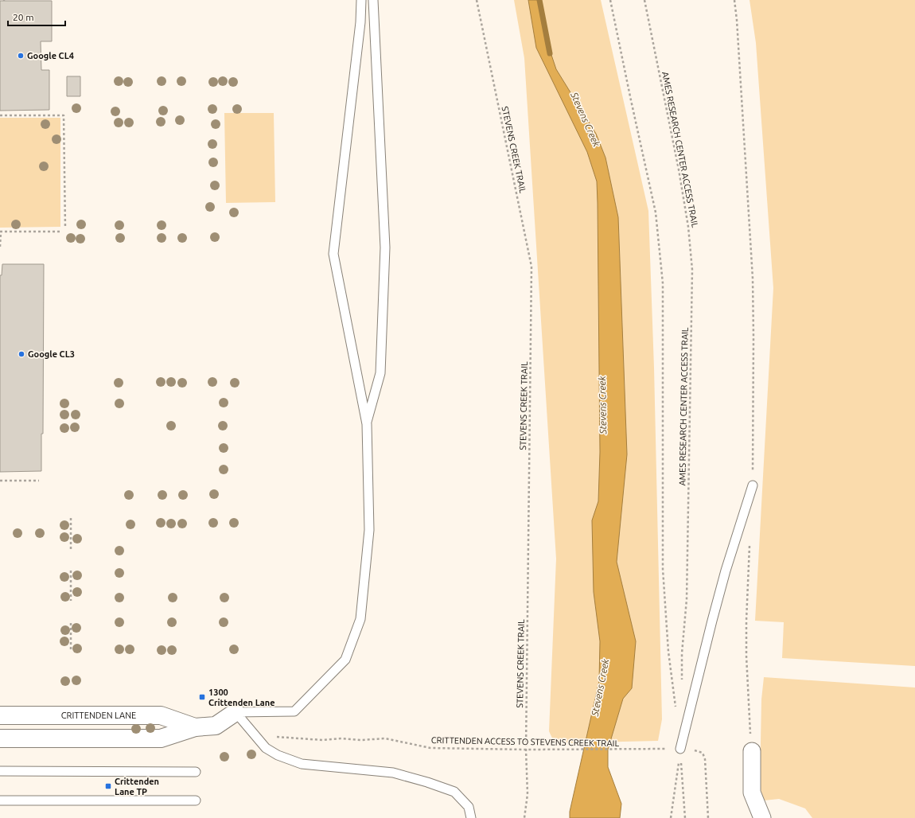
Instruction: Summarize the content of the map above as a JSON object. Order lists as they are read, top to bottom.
{
  "streets": {
    "street": ["CRITTENDEN LANE"],
    "path": ["STEVENS CREEK TRAIL", "AMES RESEARCH CENTER ACCESS TRAIL", "CRITTENDEN ACCESS TO STEVENS CREEK TRAIL"]
  },
  "crossings": [
    ["STEVENS CREEK TRAIL", "CRITTENDEN ACCESS TO STEVENS CREEK TRAIL"]
  ],
  "water": ["Stevens Creek"],
  "places": {
    "other": ["Google CL4", "Google CL3"],
    "transit": ["1300 Crittenden Lane", "Crittenden Lane TP"]
  },
  "scale_bar": "20 m"
}
